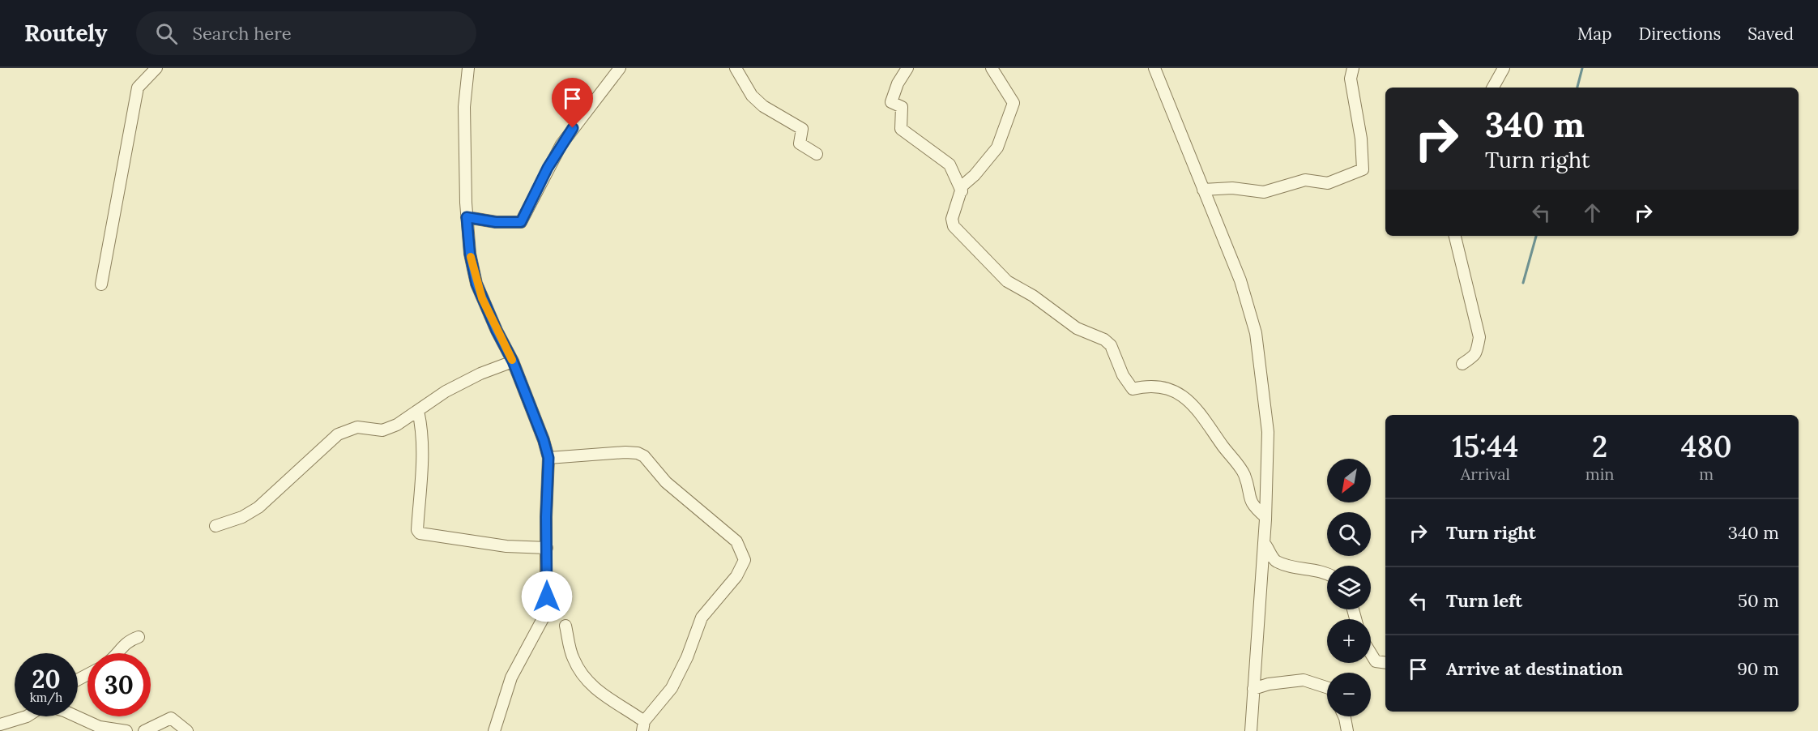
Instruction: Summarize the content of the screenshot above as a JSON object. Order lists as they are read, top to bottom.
{
  "north": "bottom left",
  "page": {
    "header": "Routely",
    "search": "Search here",
    "nav": ["Map", "Directions", "Saved"],
    "turn": ["340 m", "Turn right"],
    "eta": [
      "15:44",
      "Arrival",
      "2",
      "min",
      "480",
      "m"
    ],
    "map_buttons": ["+", "−"],
    "list": [
      {
        "name": "Turn right",
        "value": "340 m"
      },
      {
        "name": "Turn left",
        "value": "50 m"
      },
      {
        "name": "Arrive at destination",
        "value": "90 m"
      }
    ],
    "speed": "20 km/h",
    "limit": "30"
  }
}
